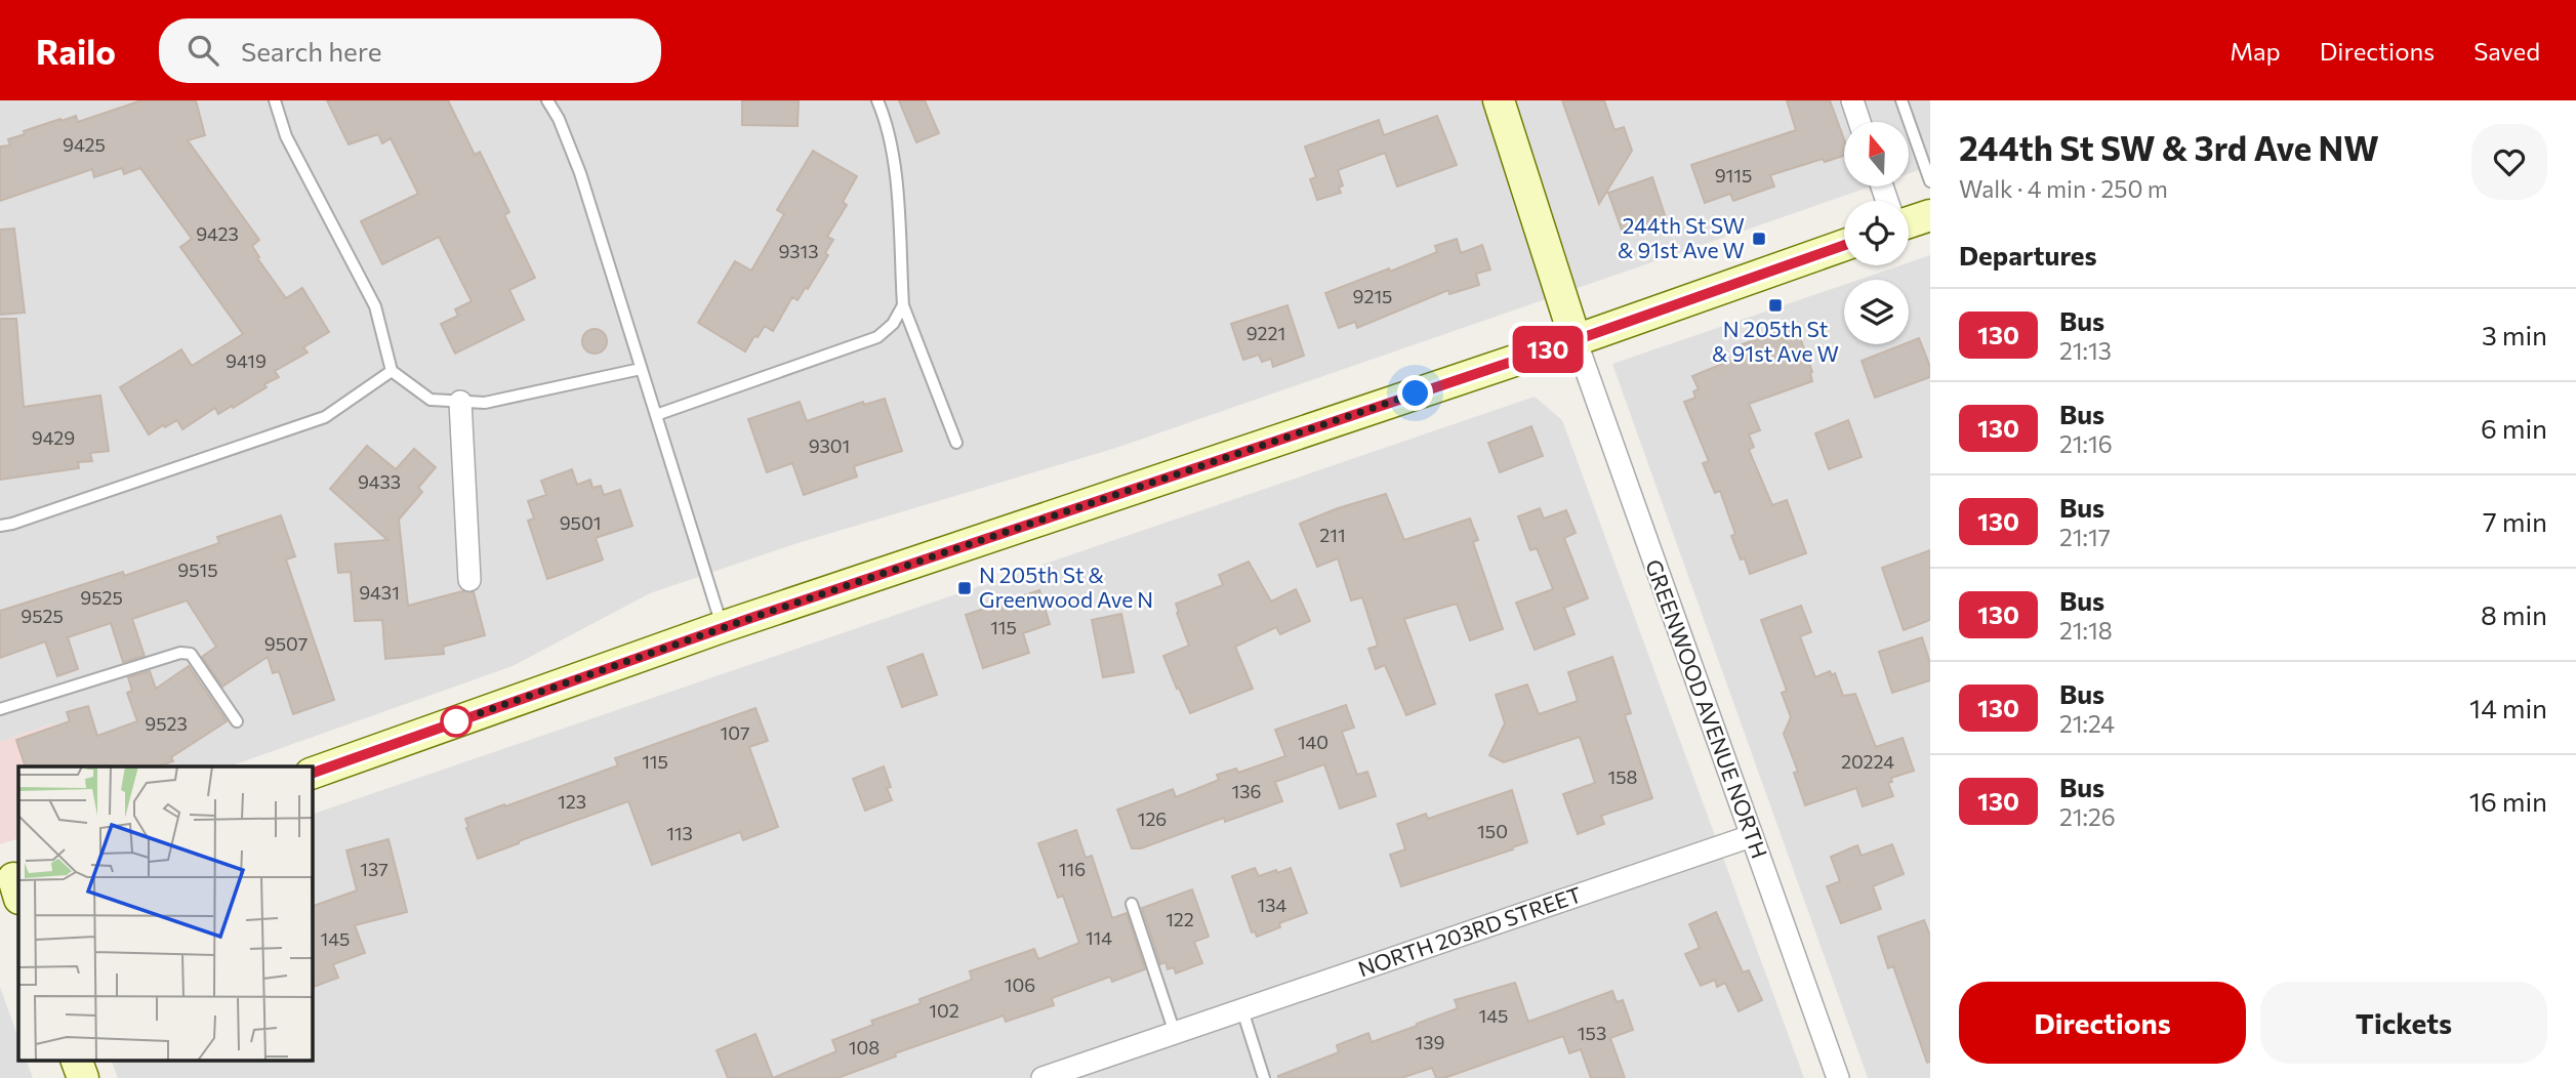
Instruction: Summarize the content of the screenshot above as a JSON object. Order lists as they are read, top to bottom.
{
  "streets": {
    "street": ["GREENWOOD AVENUE NORTH", "NORTH 203RD STREET"]
  },
  "crossings": [
    ["GREENWOOD AVENUE NORTH", "NORTH 203RD STREET"]
  ],
  "places": {
    "transit": ["244th St SW & 91st Ave W", "N 205th St & 91st Ave W", "N 205th St & Greenwood Ave N"]
  },
  "lines": ["bus line 130"],
  "house_numbers": [
    "9425",
    "9115",
    "9423",
    "9313",
    "9215",
    "9221",
    "9419",
    "9429",
    "9301",
    "9433",
    "9501",
    "211",
    "9515",
    "9431",
    "9525",
    "9525",
    "115",
    "9507",
    "9523",
    "107",
    "140",
    "115",
    "20224",
    "158",
    "136",
    "123",
    "126",
    "150",
    "113",
    "137",
    "116",
    "134",
    "122",
    "114",
    "145",
    "106",
    "102",
    "145",
    "153",
    "139",
    "108"
  ],
  "north": "top",
  "page": {
    "header": "Railo",
    "search": "Search here",
    "nav": ["Map", "Directions", "Saved"],
    "on_map": "130",
    "heading": [
      ["244th St SW & 3rd Ave NW", "Walk · 4 min · 250 m"],
      "Departures"
    ],
    "list": [
      {
        "mark": "130",
        "name": "Bus",
        "note": "21:13",
        "value": "3 min"
      },
      {
        "mark": "130",
        "name": "Bus",
        "note": "21:16",
        "value": "6 min"
      },
      {
        "mark": "130",
        "name": "Bus",
        "note": "21:17",
        "value": "7 min"
      },
      {
        "mark": "130",
        "name": "Bus",
        "note": "21:18",
        "value": "8 min"
      },
      {
        "mark": "130",
        "name": "Bus",
        "note": "21:24",
        "value": "14 min"
      },
      {
        "mark": "130",
        "name": "Bus",
        "note": "21:26",
        "value": "16 min"
      }
    ],
    "buttons": ["Directions", "Tickets"]
  }
}
